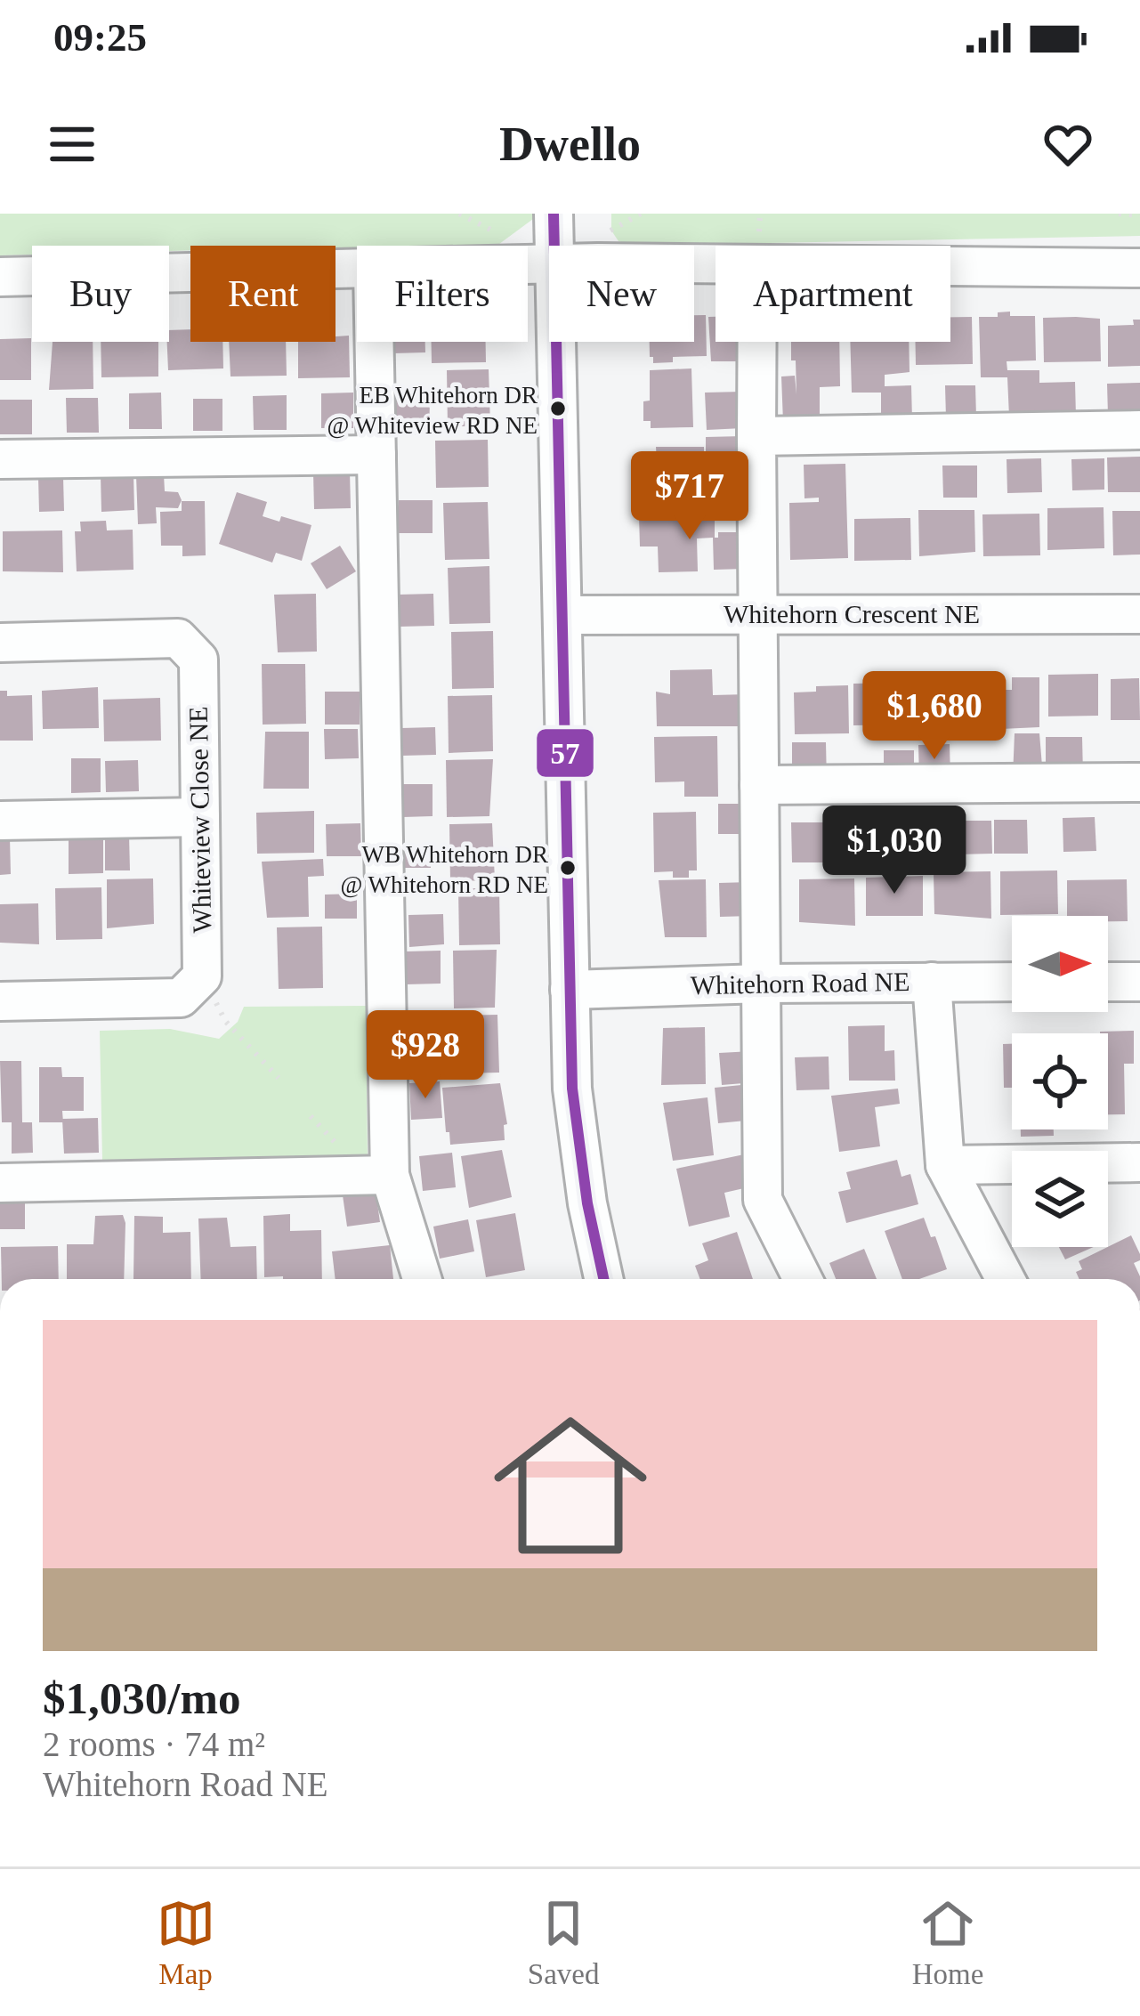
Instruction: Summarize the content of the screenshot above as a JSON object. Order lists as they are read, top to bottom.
{
  "streets": {
    "street": ["Whitehorn Crescent NE", "Whiteview Close NE", "Whitehorn Road NE"]
  },
  "places": ["EB Whitehorn DR @ Whiteview RD NE", "WB Whitehorn DR @ Whitehorn RD NE"],
  "lines": ["transit line 57"],
  "north": "right",
  "page": {
    "status": "09:25",
    "header": "Dwello",
    "chip": [
      "Buy",
      "Rent",
      "Filters",
      "New",
      "Apartment"
    ],
    "price": [
      "$717",
      "$1,680",
      "$1,030",
      "$928"
    ],
    "list": [
      {
        "name": "$1,030/mo",
        "note": "2 rooms · 74 m² · Whitehorn Road NE"
      }
    ],
    "tabs": ["Map", "Saved", "Home"]
  }
}
